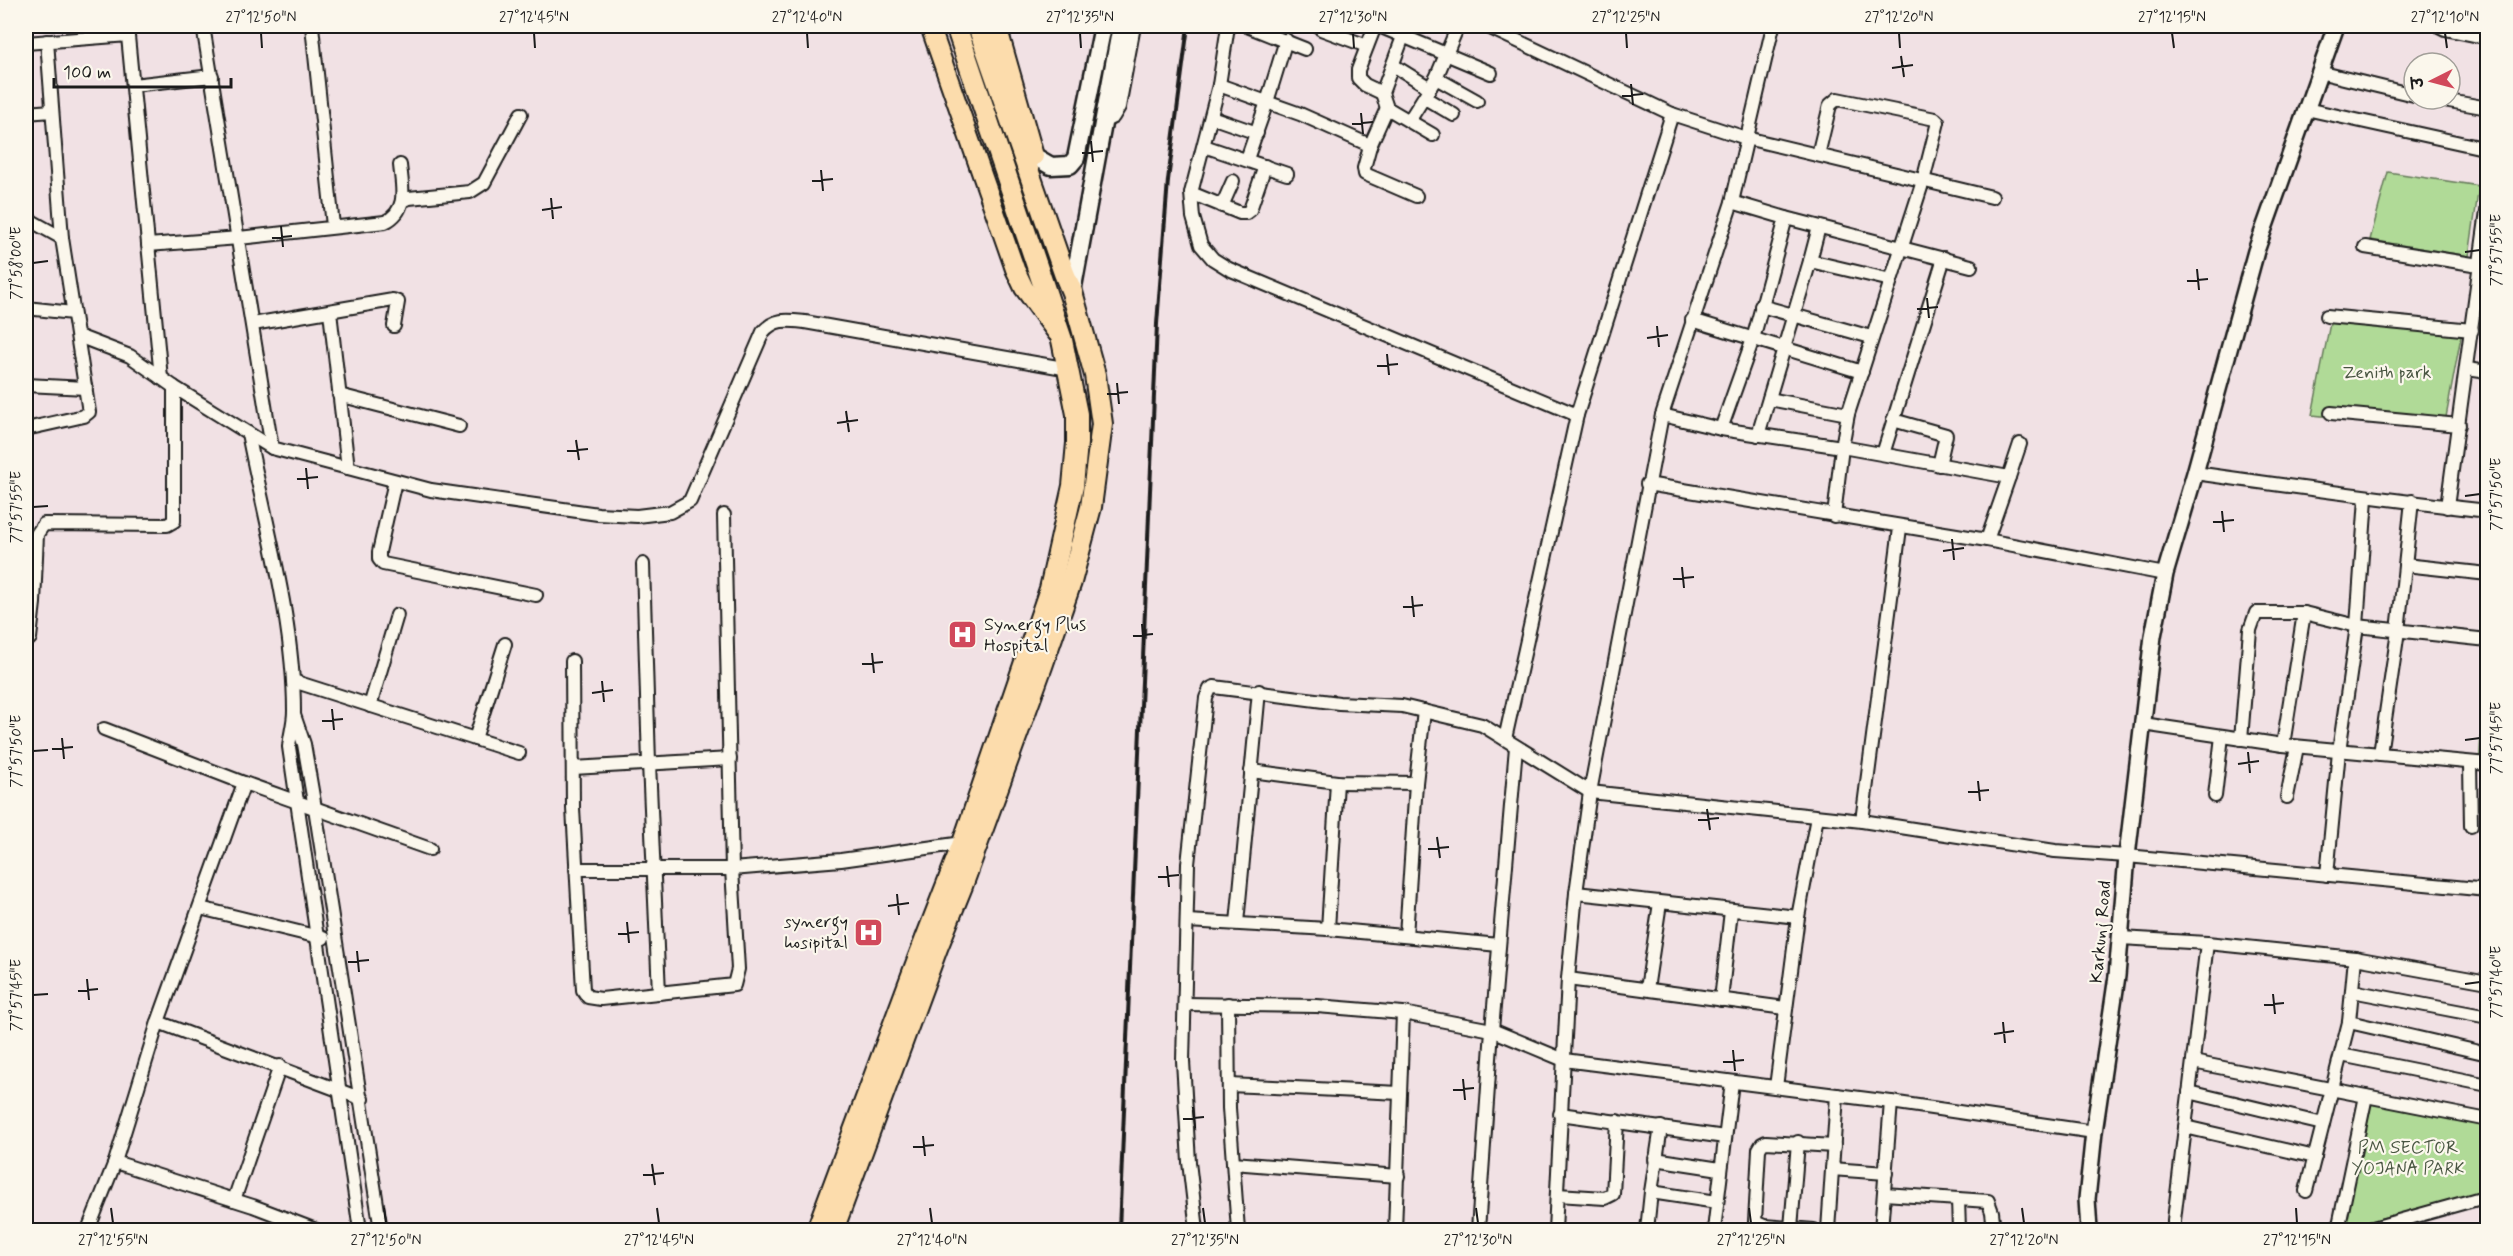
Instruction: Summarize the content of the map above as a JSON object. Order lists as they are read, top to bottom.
{
  "streets": {
    "street": ["Karkunj Road"]
  },
  "parks": ["Zenith park", "PM SECTOR YOJANA PARK"],
  "places": {
    "hospital": ["Synergy Plus Hospital", "synergy hosipital"]
  },
  "scale_bar": "100 m",
  "north": "left",
  "coordinates": [
    "27°12'50\"N",
    "27°12'45\"N",
    "27°12'40\"N",
    "27°12'35\"N",
    "27°12'30\"N",
    "27°12'25\"N",
    "27°12'20\"N",
    "27°12'15\"N",
    "27°12'10\"N",
    "77°57'55\"E",
    "77°58'00\"E",
    "77°57'50\"E",
    "77°57'45\"E",
    "77°57'40\"E",
    "27°12'55\"N"
  ]
}
